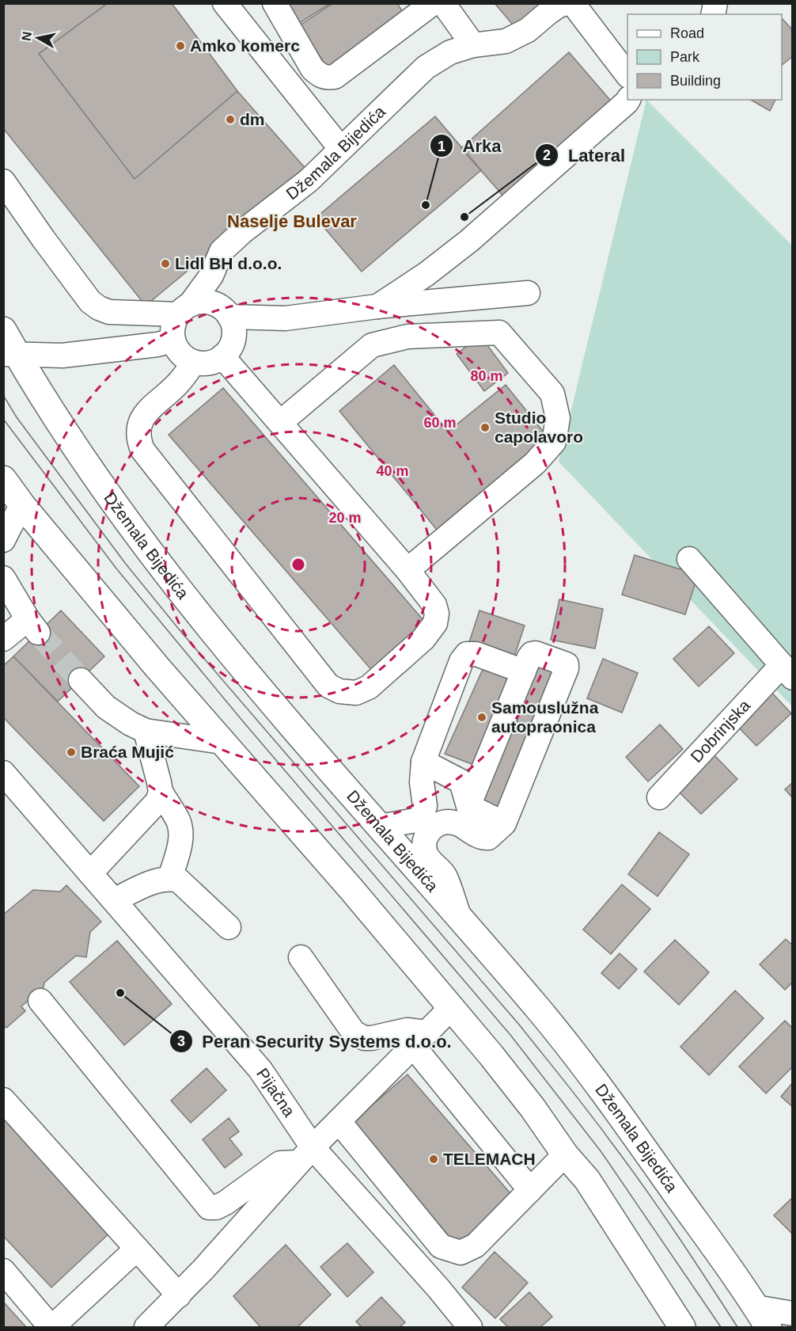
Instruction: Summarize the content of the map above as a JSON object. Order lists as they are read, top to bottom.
{
  "streets": {
    "main road": ["Džemala Bijedića"],
    "street": ["Dobrinjska", "Pijačna"]
  },
  "districts": ["Naselje Bulevar"],
  "places": [
    "Amko komerc",
    "dm",
    "Arka",
    "Lateral",
    "Lidl BH d.o.o.",
    "Studio capolavoro",
    "Samouslužna autopraonica",
    "Braća Mujić",
    "Peran Security Systems d.o.o.",
    "TELEMACH"
  ],
  "legend": ["Road", "Park", "Building"],
  "north": "left",
  "rings": [
    "80 m",
    "60 m",
    "40 m",
    "20 m"
  ]
}
